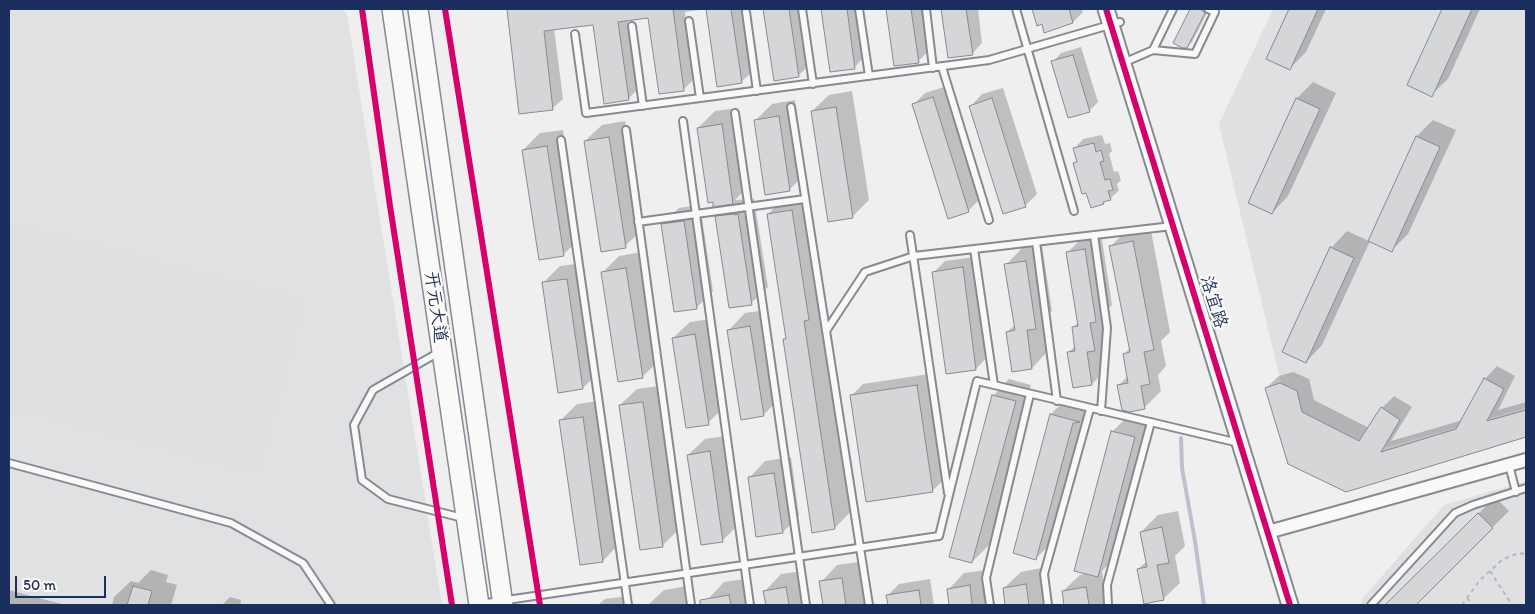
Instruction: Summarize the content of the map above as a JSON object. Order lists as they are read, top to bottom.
{
  "streets": {
    "main road": ["开元大道"],
    "street": ["洛宜路"]
  },
  "scale_bar": "50 m"
}
